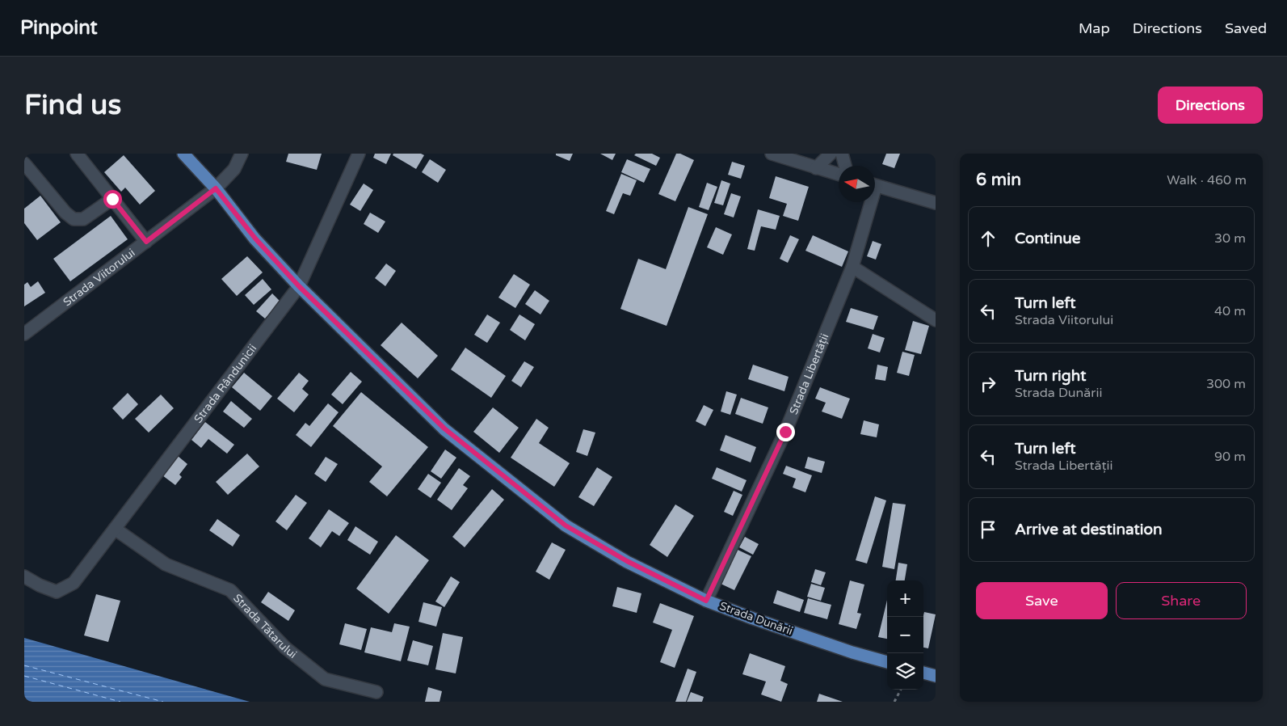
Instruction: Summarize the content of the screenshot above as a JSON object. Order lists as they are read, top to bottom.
{
  "streets": {
    "main road": ["Strada Dunării"],
    "street": [
      "Strada Viitorului",
      "Strada Libertății",
      "Strada Rândunicii",
      "Strada Tătarului"
    ]
  },
  "crossings": [
    ["Strada Viitorului", "Strada Dunării"],
    ["Strada Libertății", "Strada Dunării"],
    ["Strada Rândunicii", "Strada Dunării"],
    ["Strada Rândunicii", "Strada Tătarului"]
  ],
  "north": "left",
  "page": {
    "header": "Pinpoint",
    "nav": ["Map", "Directions", "Saved"],
    "buttons": [
      "Directions",
      ["Save", "Share"]
    ],
    "title": "Find us",
    "heading": ["6 min", "Walk · 460 m"],
    "list": [
      ["Continue", "30 m"],
      ["Turn left", "Strada Viitorului", "40 m"],
      ["Turn right", "Strada Dunării", "300 m"],
      ["Turn left", "Strada Libertății", "90 m"],
      "Arrive at destination"
    ],
    "map_buttons": ["+", "−"]
  }
}
